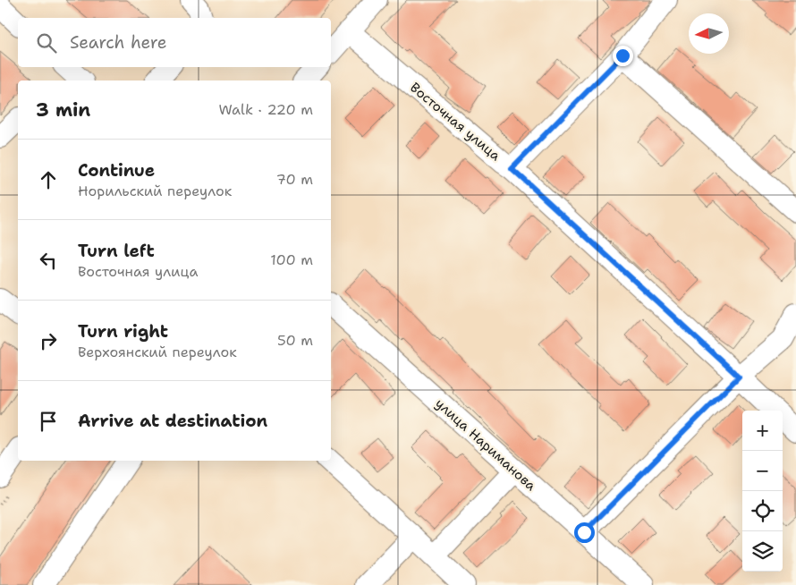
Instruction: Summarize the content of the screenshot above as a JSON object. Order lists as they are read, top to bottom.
{
  "streets": {
    "street": ["Восточная улица", "улица Нариманова"]
  },
  "north": "left",
  "page": {
    "search": "Search here",
    "heading": ["3 min", "Walk · 220 m"],
    "list": [
      ["Continue", "Норильский переулок", "70 m"],
      ["Turn left", "Восточная улица", "100 m"],
      ["Turn right", "Верхоянский переулок", "50 m"],
      "Arrive at destination"
    ],
    "map_buttons": ["+", "−"]
  }
}
